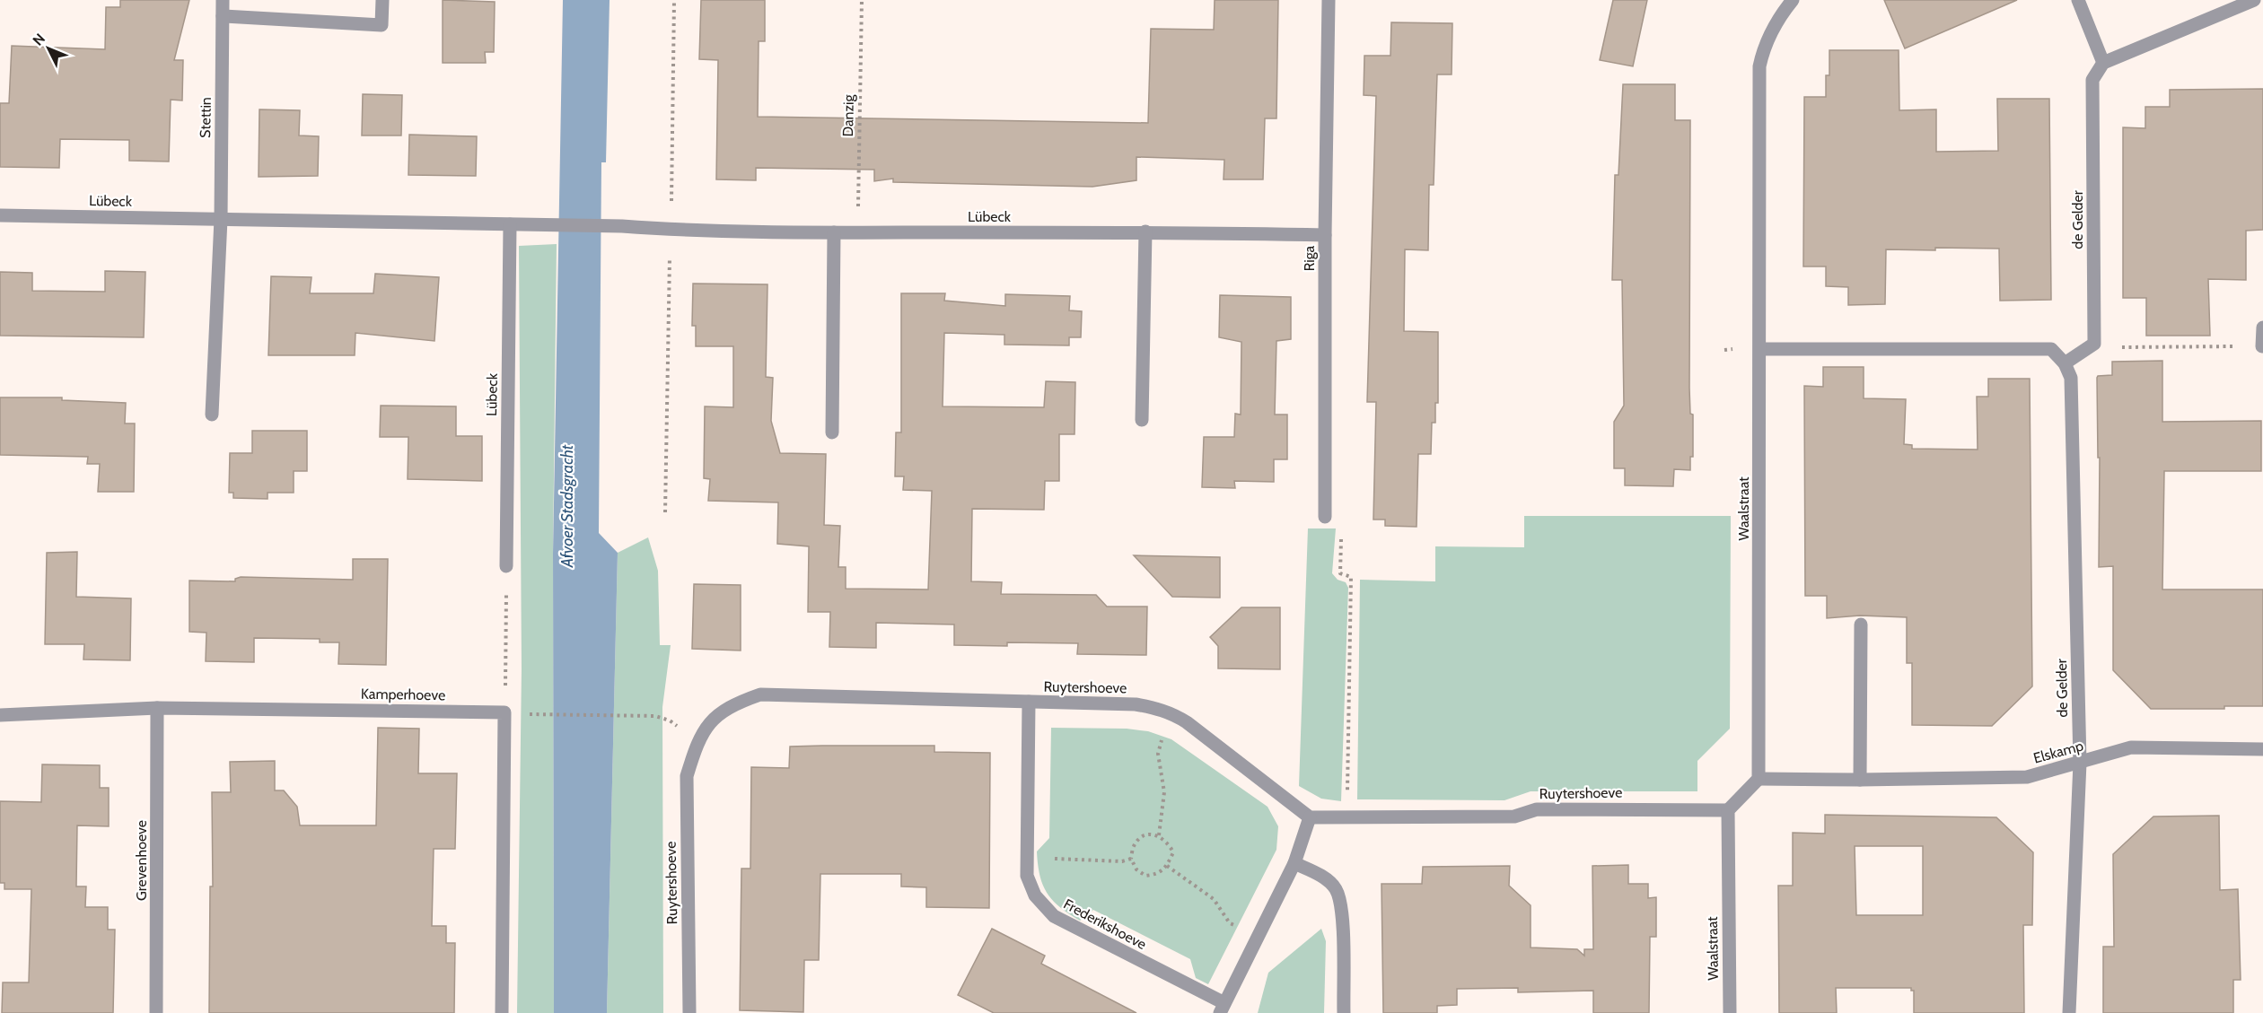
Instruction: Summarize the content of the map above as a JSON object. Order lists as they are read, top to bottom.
{
  "streets": {
    "street": [
      "Stettin",
      "Lübeck",
      "de Gelder",
      "Riga",
      "Waalstraat",
      "Ruytershoeve",
      "Kamperhoeve",
      "Elskamp",
      "Grevenhoeve",
      "Frederikshoeve"
    ],
    "path": ["Danzig"]
  },
  "crossings": [
    ["Danzig", "Lübeck"],
    ["Stettin", "Lübeck"],
    ["Lübeck", "Riga"],
    ["de Gelder", "Elskamp"],
    ["Waalstraat", "Ruytershoeve"],
    ["Waalstraat", "Elskamp"],
    ["Ruytershoeve", "Frederikshoeve"],
    ["Kamperhoeve", "Grevenhoeve"]
  ],
  "water": ["Afvoer Stadsgracht"],
  "north": "top left"
}
